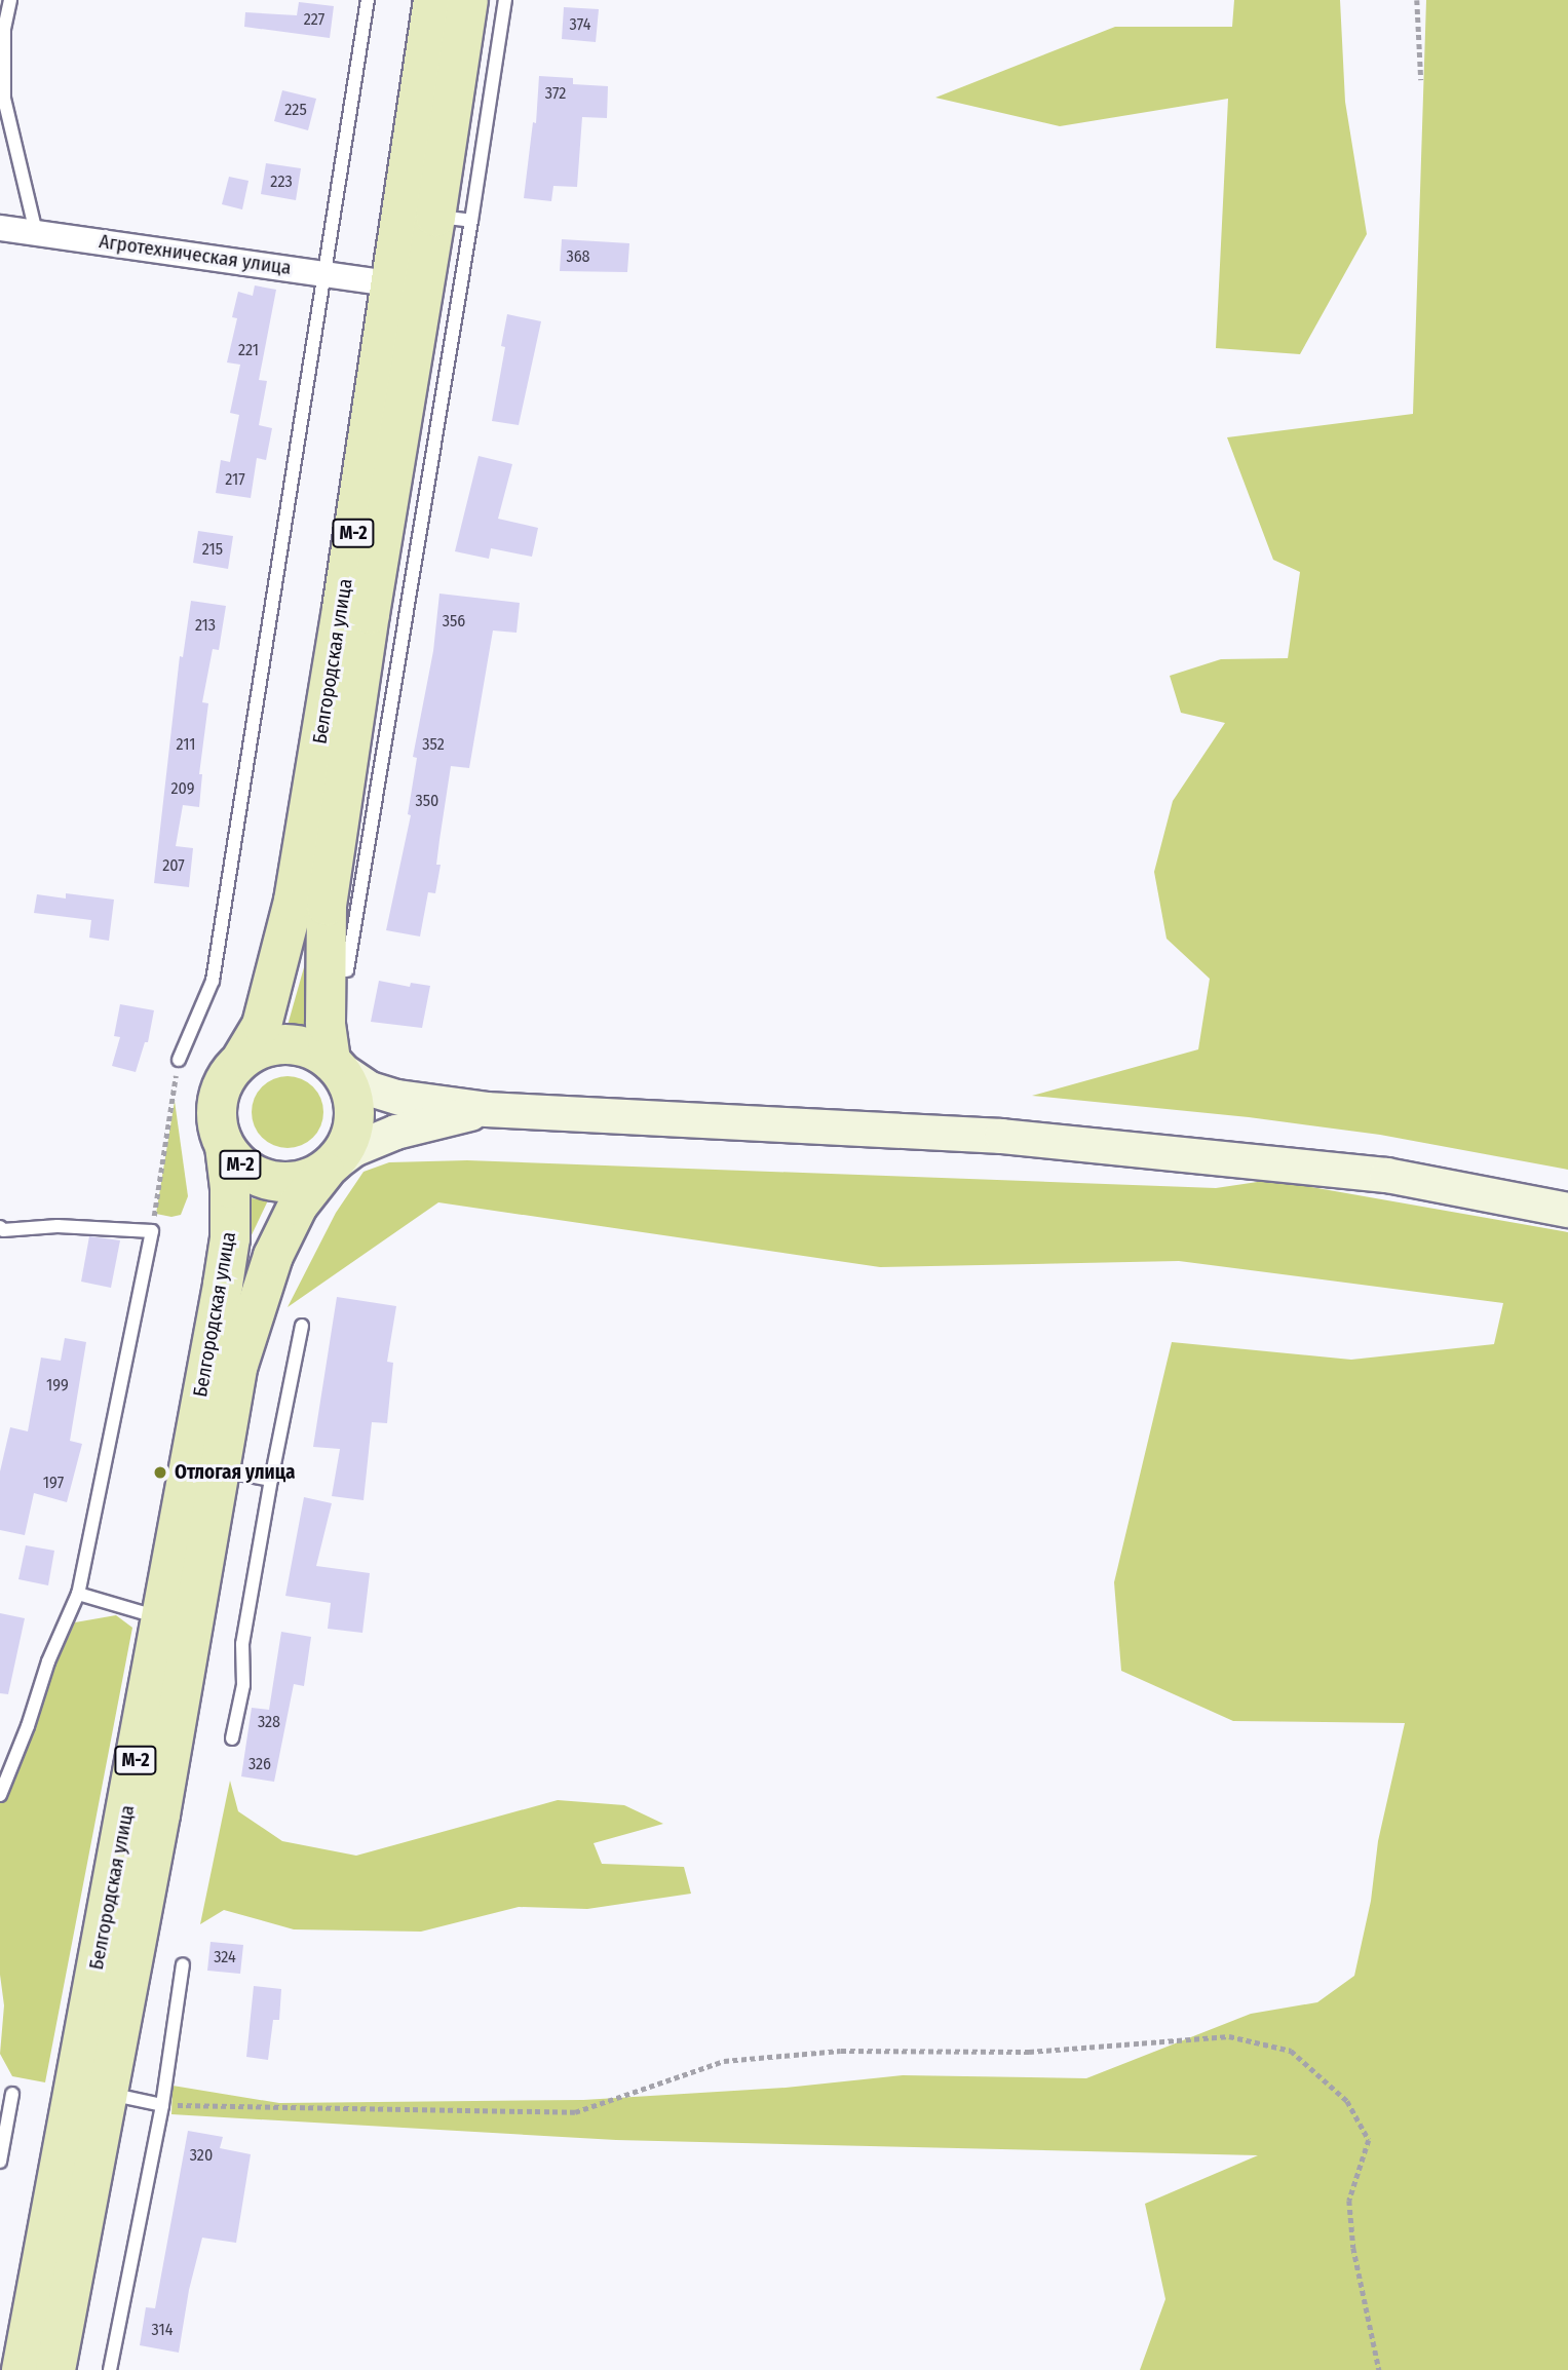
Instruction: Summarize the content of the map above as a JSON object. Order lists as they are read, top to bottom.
{
  "streets": {
    "main road": ["М-2", "Белгородская улица"],
    "street": ["Агротехническая улица"]
  },
  "crossings": [
    ["Агротехническая улица", "Белгородская улица"],
    ["М-2", "Белгородская улица"]
  ],
  "places": ["Отлогая улица"],
  "house_numbers": [
    "227",
    "374",
    "372",
    "225",
    "223",
    "368",
    "221",
    "217",
    "215",
    "356",
    "213",
    "211",
    "352",
    "209",
    "350",
    "207",
    "199",
    "197",
    "328",
    "326",
    "324",
    "320",
    "314"
  ]
}
